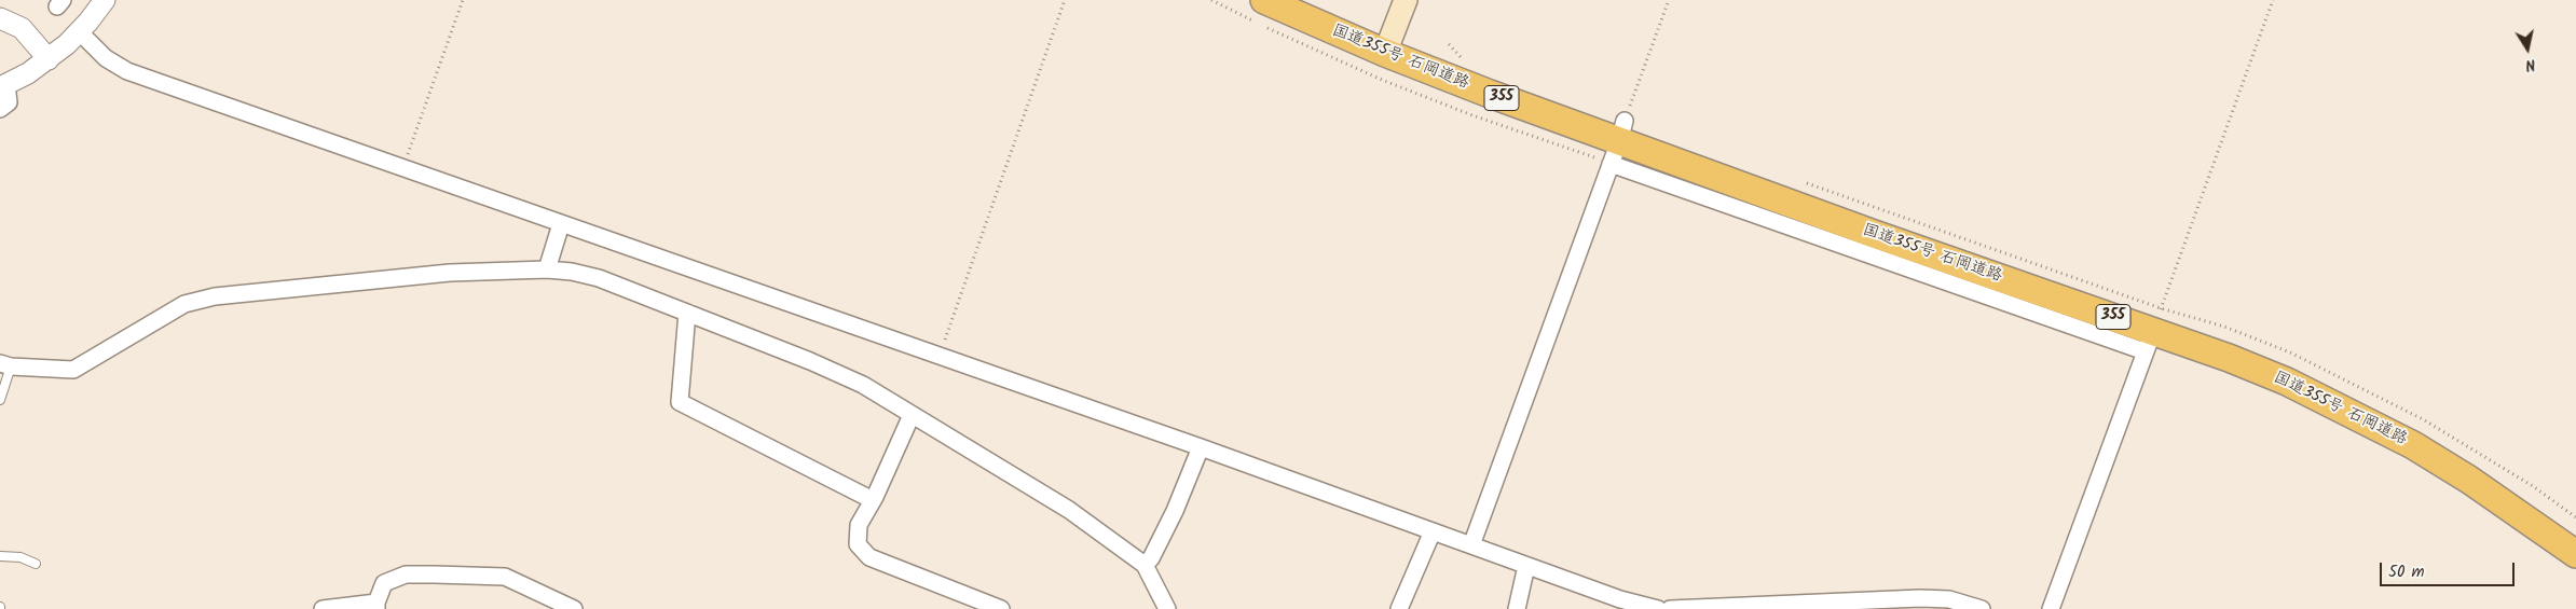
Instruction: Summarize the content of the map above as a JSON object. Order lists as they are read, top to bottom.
{
  "streets": {
    "highway": ["国道355号 石岡道路", "355"]
  },
  "scale_bar": "50 m",
  "north": "bottom"
}
